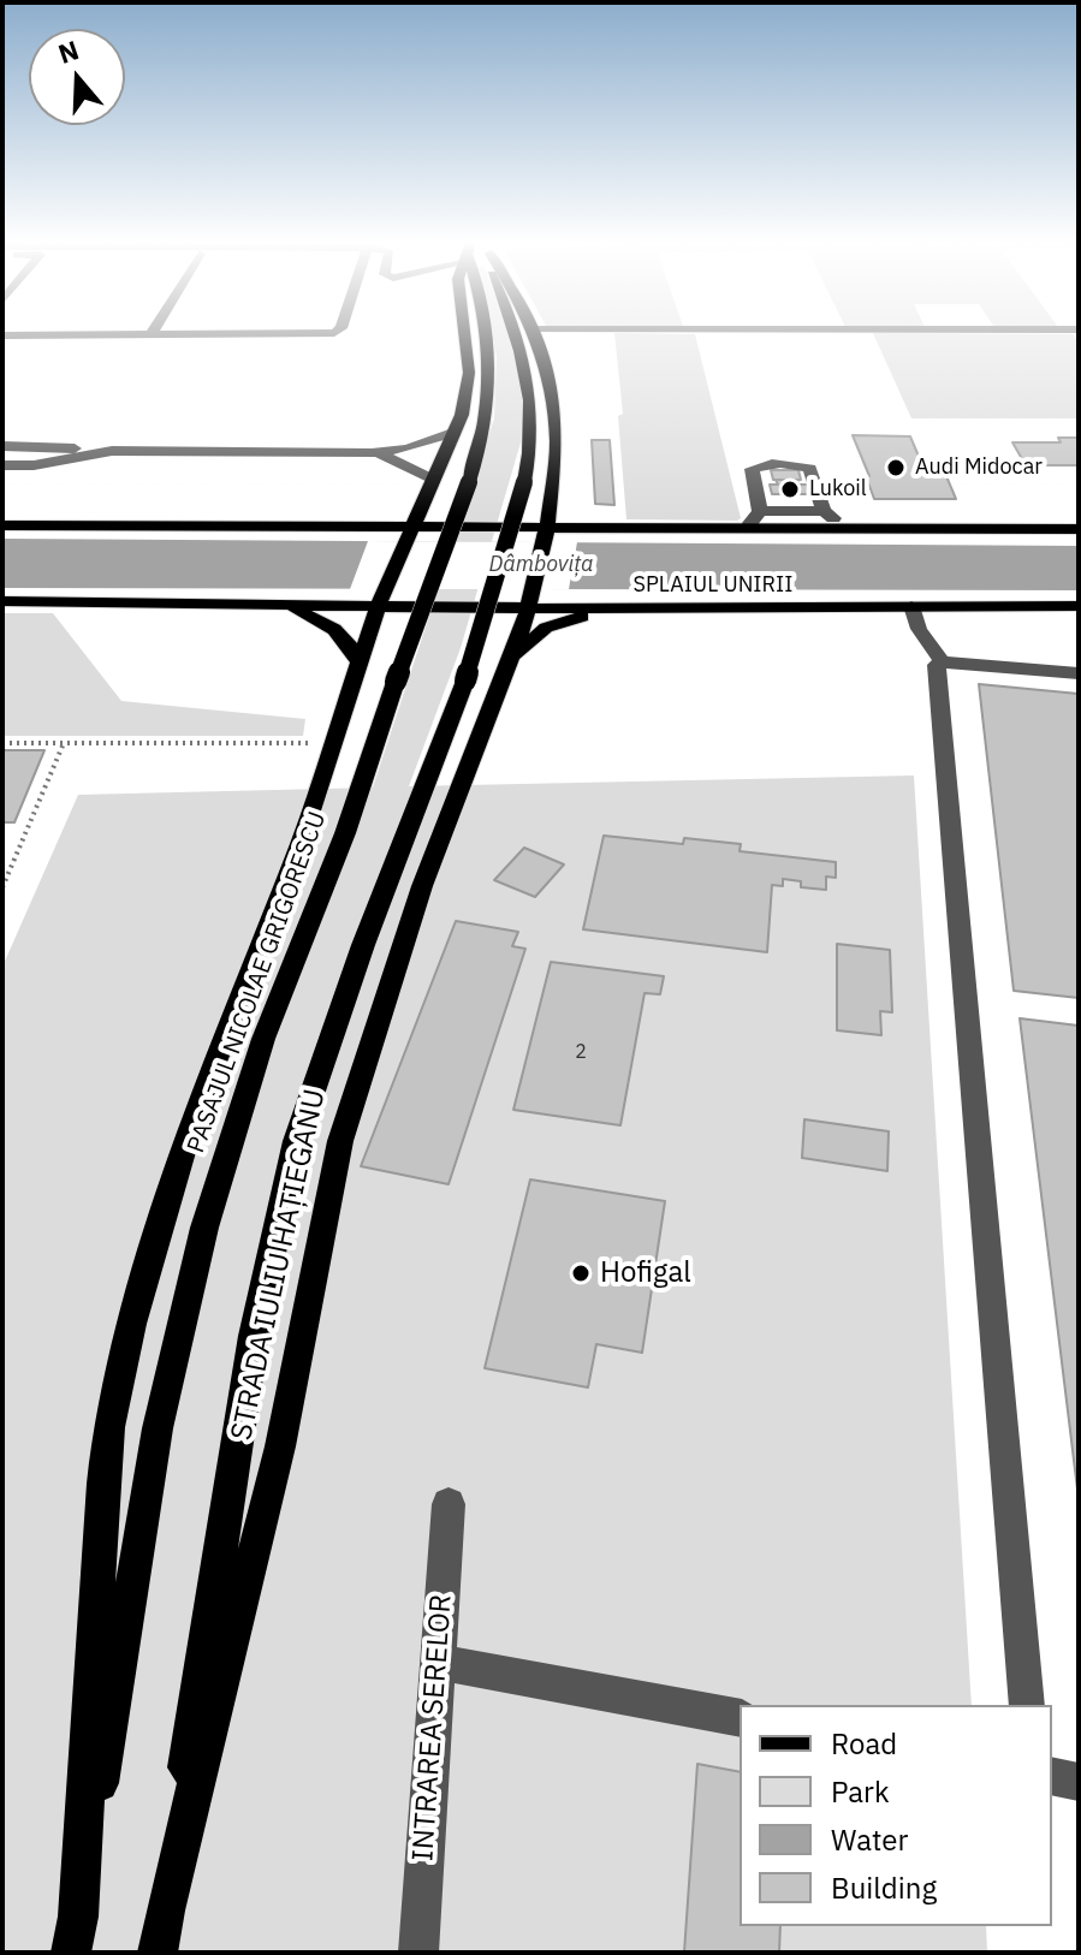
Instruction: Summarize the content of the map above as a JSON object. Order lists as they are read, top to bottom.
{
  "streets": {
    "main road": ["SPLAIUL UNIRII", "PASAJUL NICOLAE GRIGORESCU", "STRADA IULIU HAȚIEGANU"],
    "street": ["INTRAREA SERELOR"]
  },
  "crossings": [
    ["SPLAIUL UNIRII", "STRADA IULIU HAȚIEGANU"]
  ],
  "water": ["Dâmbovița"],
  "places": ["Audi Midocar", "Lukoil", "Hofigal"],
  "house_numbers": ["2"],
  "legend": [
    "Road",
    "Park",
    "Water",
    "Building"
  ],
  "north": "top"
}
